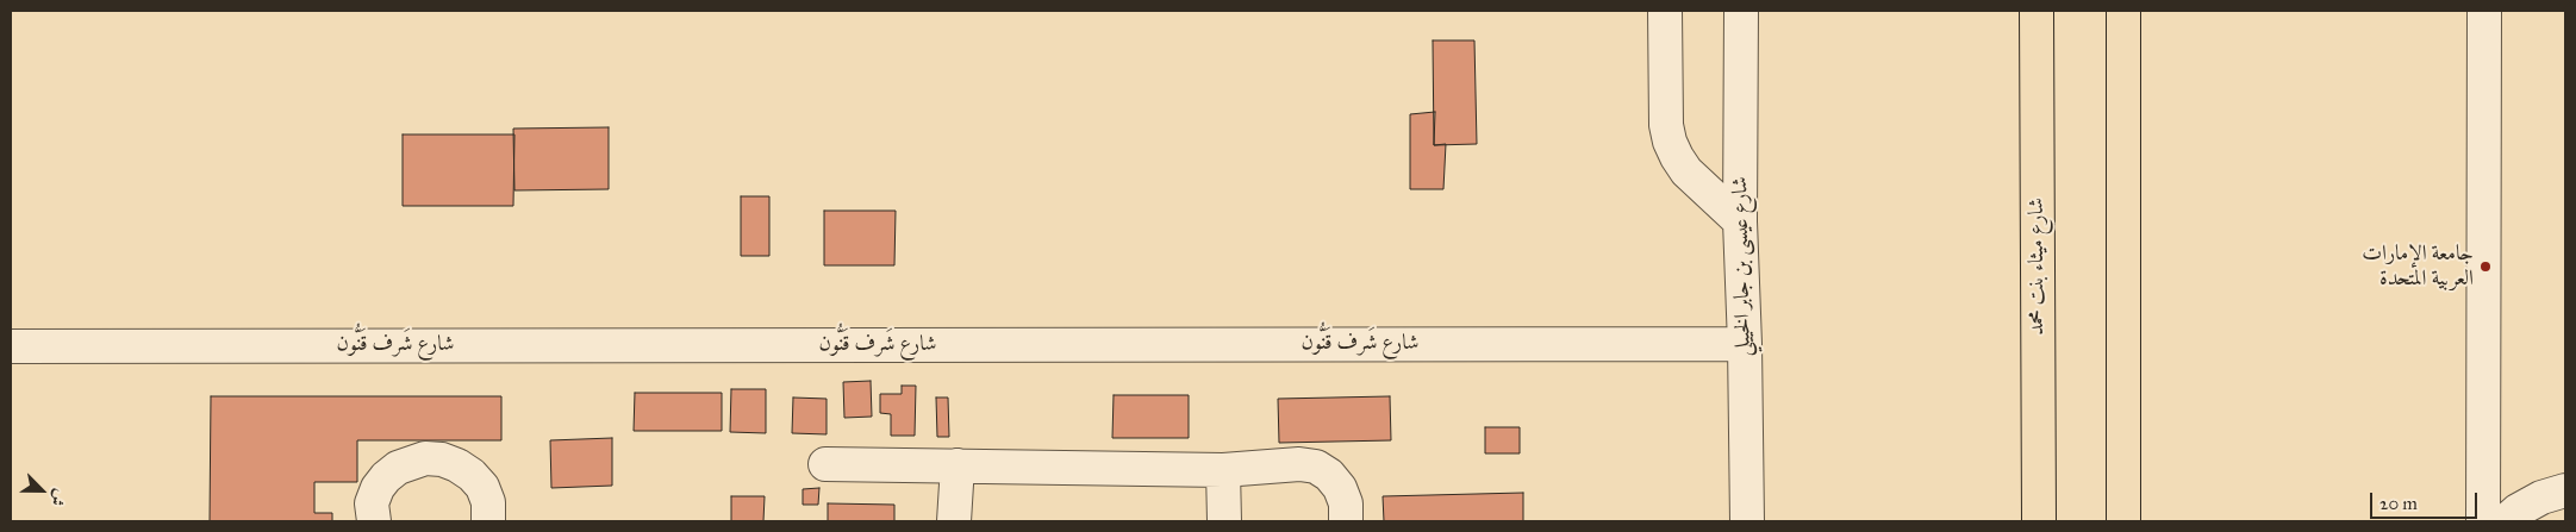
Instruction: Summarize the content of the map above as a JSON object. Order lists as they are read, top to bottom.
{
  "streets": {
    "main road": ["شارع ميثاء بنت محمد"],
    "street": ["شارع عيسى بن جابر الخييلي", "شارع شَرف قَنُّون"]
  },
  "crossings": [
    ["شارع عيسى بن جابر الخييلي", "شارع شَرف قَنُّون"]
  ],
  "places": ["جامعة الإمارات العربية المتحدة"],
  "scale_bar": "20 m",
  "north": "bottom right"
}
